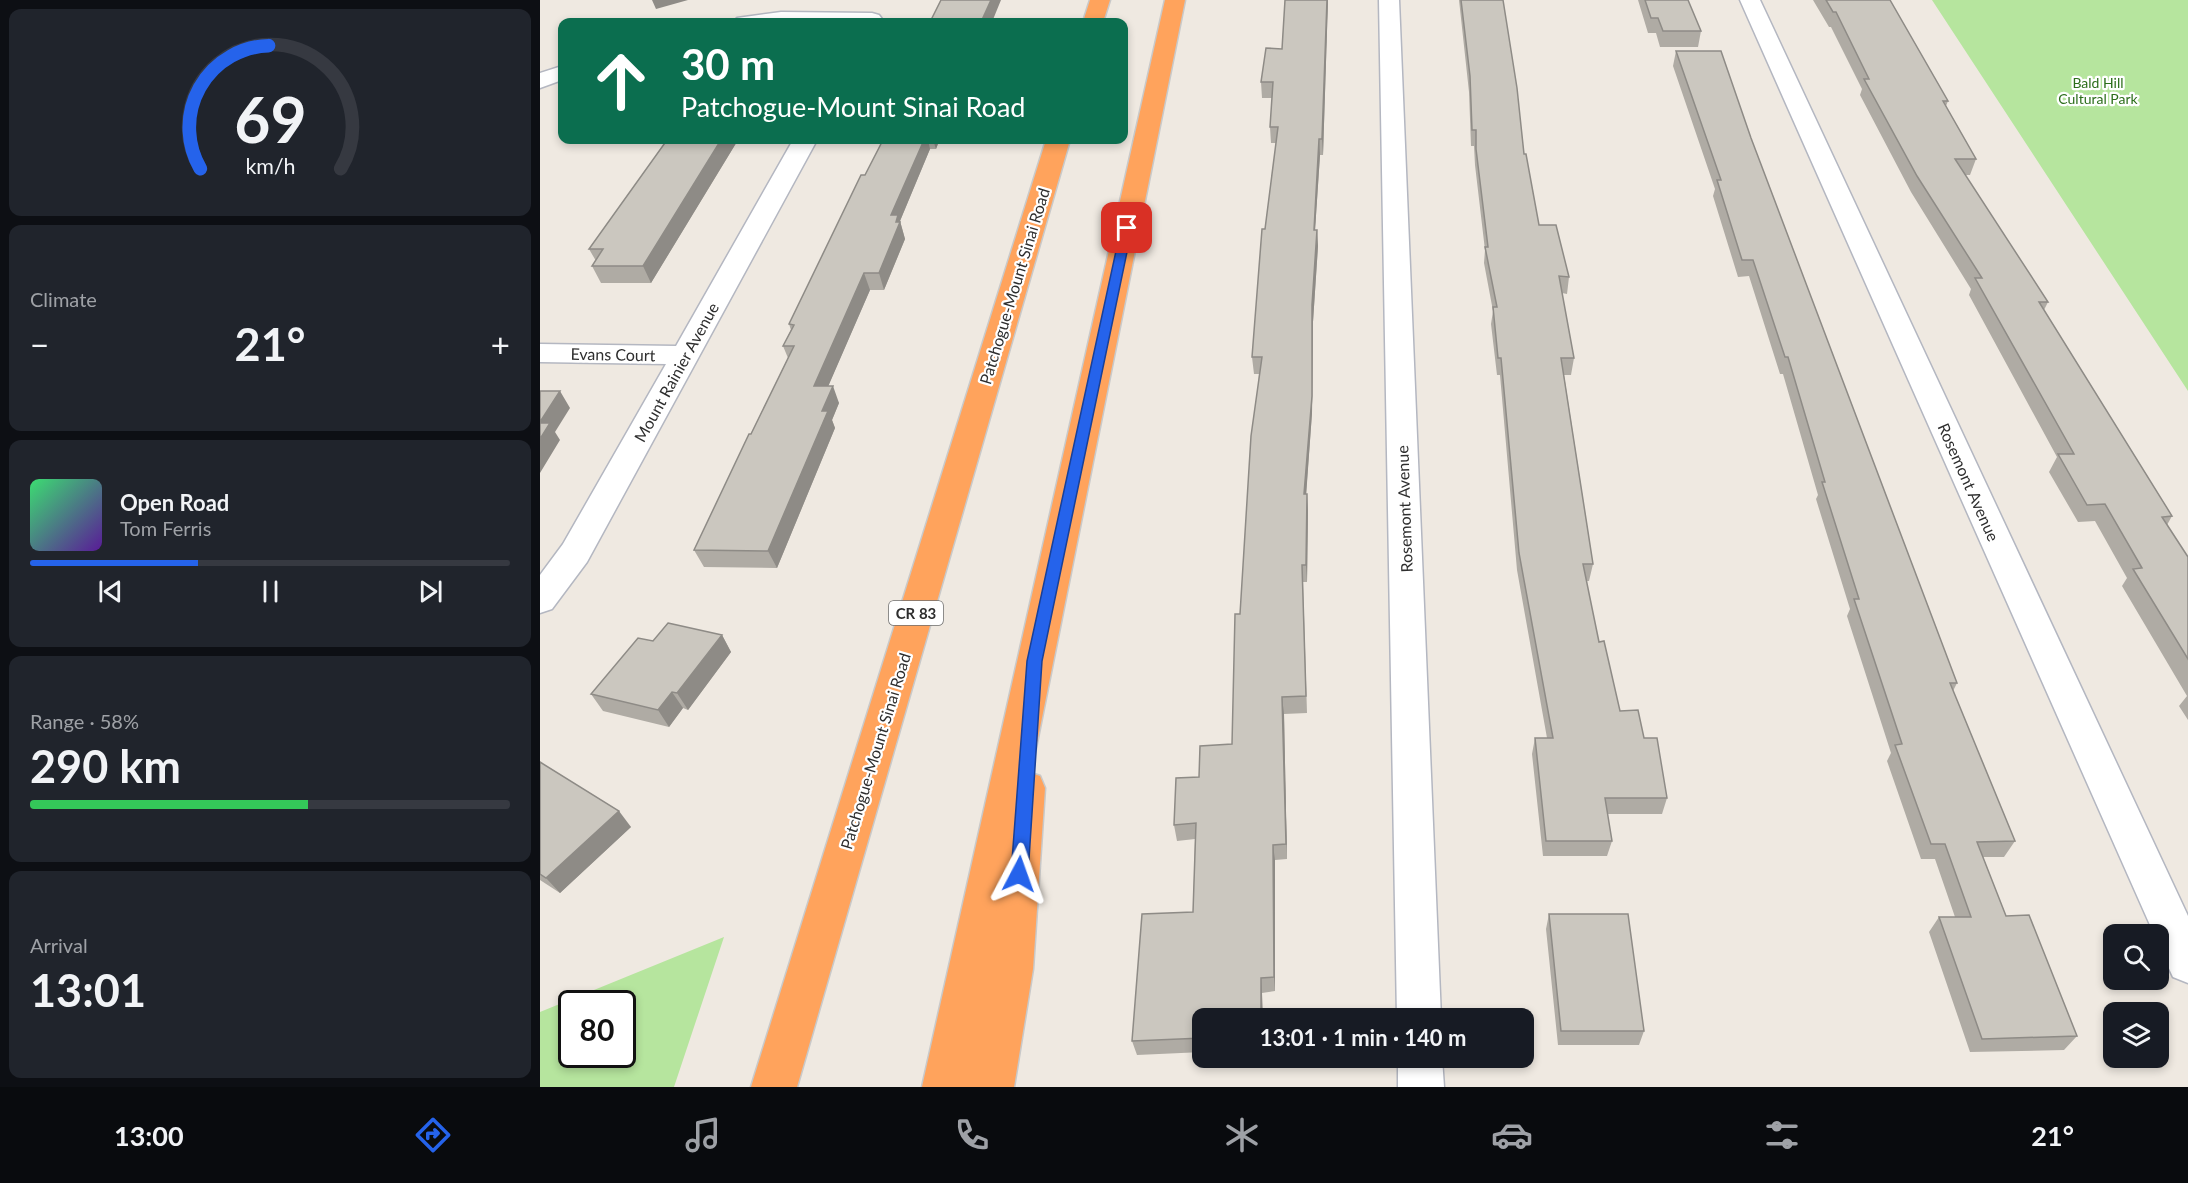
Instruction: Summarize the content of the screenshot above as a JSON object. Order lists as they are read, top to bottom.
{
  "streets": {
    "highway": ["Patchogue-Mount Sinai Road", "CR 83"],
    "street": ["Evans Court", "Mount Rainier Avenue", "Rosemont Avenue"]
  },
  "crossings": [
    ["Evans Court", "Mount Rainier Avenue"]
  ],
  "parks": ["Bald Hill Cultural Park"],
  "page": {
    "turn": ["30 m", "Patchogue-Mount Sinai Road"],
    "tile": [
      "Climate",
      ["Range · 58%", "290 km"],
      ["Arrival", "13:01"]
    ],
    "heat": ["−", "21°", "+"],
    "song": ["Open Road", "Tom Ferris"],
    "limit": "80",
    "trip": "13:01 · 1 min · 140 m",
    "tabs": ["13:00", "21°"],
    "gauge": ["69", "km/h"]
  }
}
